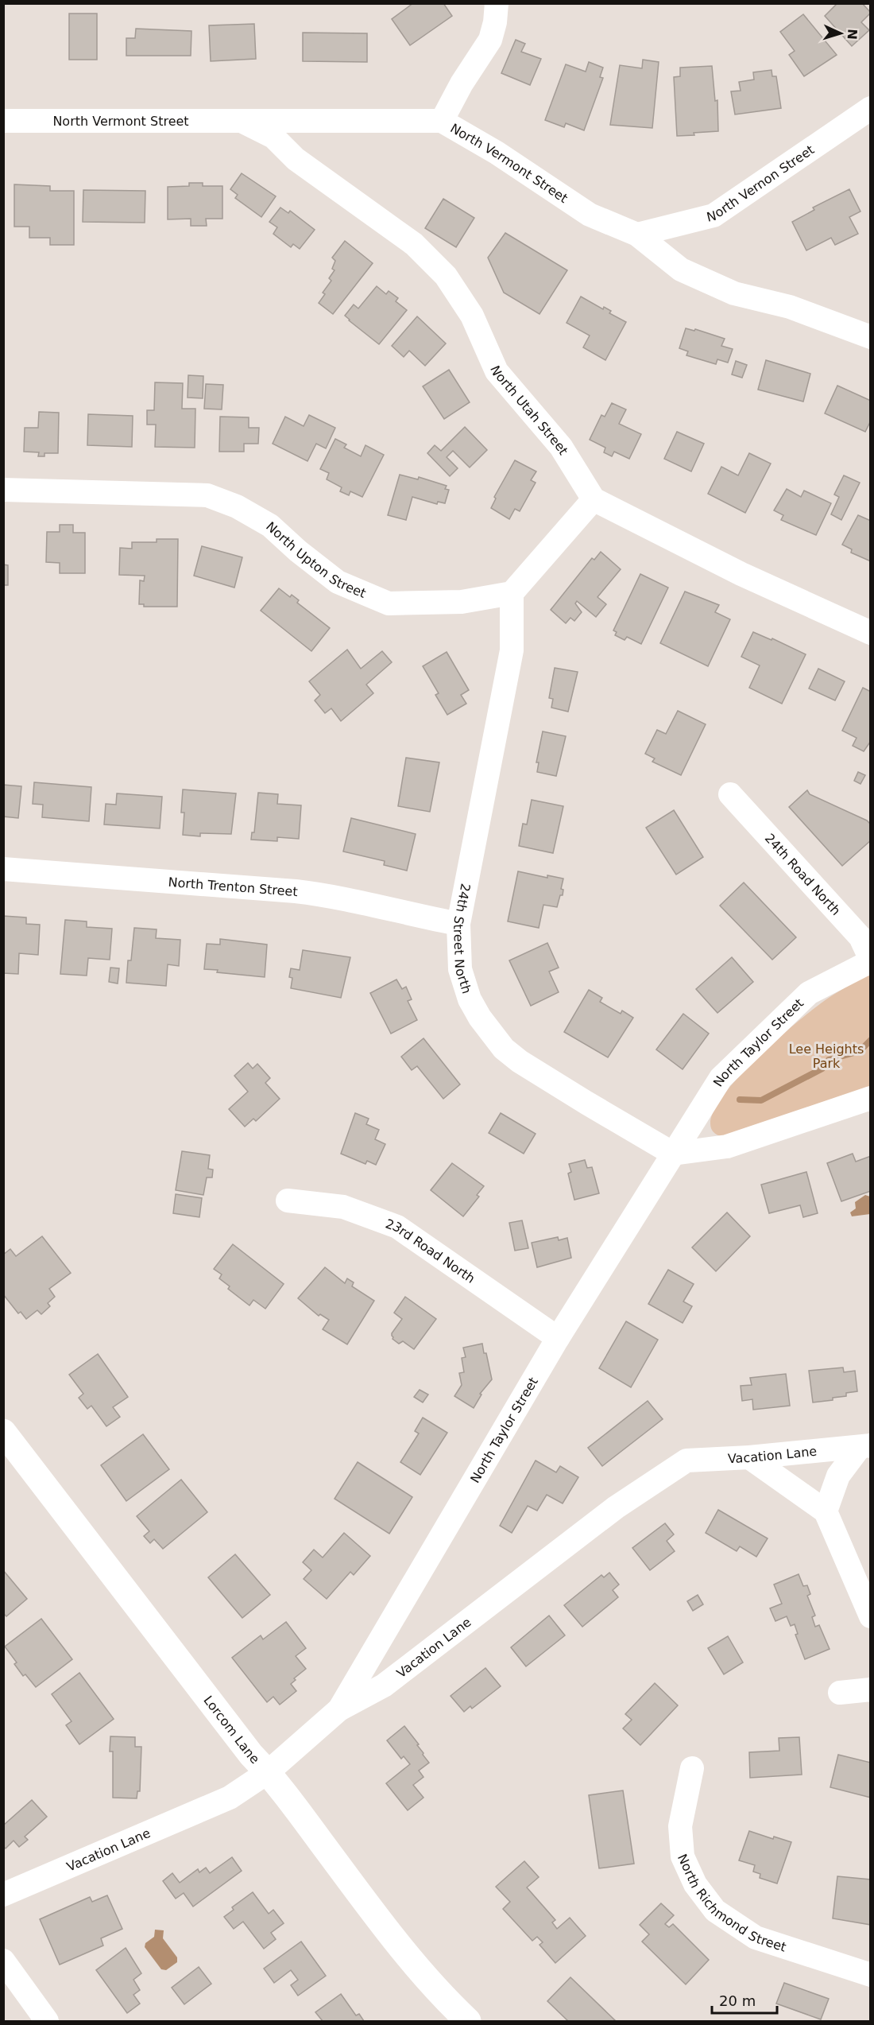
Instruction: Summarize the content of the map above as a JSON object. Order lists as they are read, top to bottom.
{
  "streets": {
    "street": [
      "North Vermont Street",
      "North Vernon Street",
      "North Utah Street",
      "North Upton Street",
      "24th Road North",
      "North Trenton Street",
      "24th Street North",
      "North Taylor Street",
      "23rd Road North",
      "Vacation Lane",
      "Lorcom Lane",
      "North Richmond Street"
    ]
  },
  "crossings": [
    ["North Vermont Street", "North Vernon Street"],
    ["North Vermont Street", "North Utah Street"],
    ["North Upton Street", "24th Street North"],
    ["24th Road North", "North Taylor Street"],
    ["North Trenton Street", "24th Street North"],
    ["24th Street North", "North Taylor Street"],
    ["North Taylor Street", "23rd Road North"],
    ["North Taylor Street", "Vacation Lane"],
    ["Vacation Lane", "Lorcom Lane"]
  ],
  "parks": ["Lee Heights Park"],
  "scale_bar": "20 m",
  "north": "right"
}
